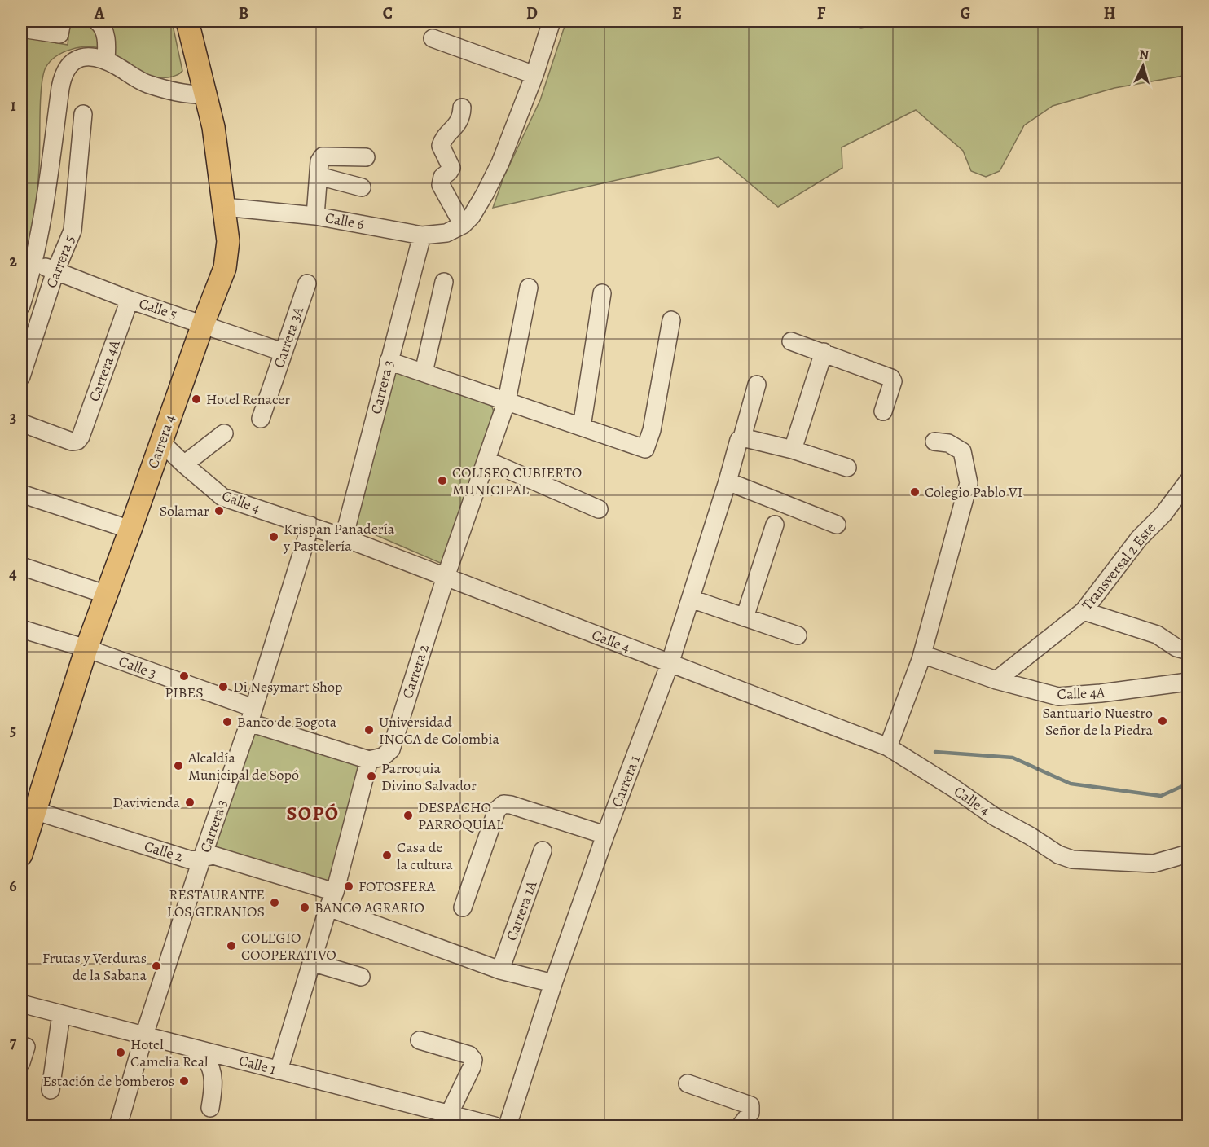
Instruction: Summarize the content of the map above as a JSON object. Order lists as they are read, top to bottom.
{
  "streets": {
    "main road": ["Carrera 4"],
    "street": [
      "Calle 6",
      "Carrera 5",
      "Calle 5",
      "Carrera 3A",
      "Carrera 4A",
      "Carrera 3",
      "Calle 4",
      "Transversal 2 Este",
      "Calle 3",
      "Carrera 2",
      "Calle 4A",
      "Carrera 1",
      "Calle 2",
      "Carrera 1A",
      "Calle 1"
    ]
  },
  "crossings": [
    ["Calle 6", "Carrera 3"],
    ["Calle 6", "Carrera 4"],
    ["Carrera 5", "Calle 5"],
    ["Calle 5", "Carrera 3A"],
    ["Calle 5", "Carrera 4A"],
    ["Calle 5", "Carrera 4"],
    ["Carrera 3", "Calle 4"],
    ["Carrera 3", "Calle 3"],
    ["Carrera 3", "Calle 2"],
    ["Carrera 3", "Calle 1"],
    ["Carrera 4", "Calle 4"],
    ["Carrera 4", "Calle 3"],
    ["Carrera 4", "Calle 2"],
    ["Calle 4", "Carrera 2"],
    ["Calle 4", "Carrera 1"],
    ["Transversal 2 Este", "Calle 4A"],
    ["Calle 3", "Carrera 2"]
  ],
  "districts": ["SOPÓ"],
  "places": [
    "Hotel Renacer",
    "COLISEO CUBIERTO MUNICIPAL",
    "Colegio Pablo VI",
    "Solamar",
    "Krispan Panadería y Pastelería",
    "PIBES",
    "Di Nesymart Shop",
    "Santuario Nuestro Señor de la Piedra",
    "Banco de Bogota",
    "Universidad INCCA de Colombia",
    "Alcaldía Municipal de Sopó",
    "Parroquia Divino Salvador",
    "Davivienda",
    "DESPACHO PARROQUIAL",
    "Casa de la cultura",
    "FOTOSFERA",
    "RESTAURANTE LOS GERANIOS",
    "BANCO AGRARIO",
    "COLEGIO COOPERATIVO",
    "Frutas y Verduras de la Sabana",
    "Hotel Camelia Real",
    "Estación de bomberos"
  ],
  "north": "top",
  "grid": {
    "columns": [
      "A",
      "B",
      "C",
      "D",
      "E",
      "F",
      "G",
      "H"
    ],
    "rows": [
      "1",
      "2",
      "3",
      "4",
      "5",
      "6",
      "7"
    ]
  }
}
